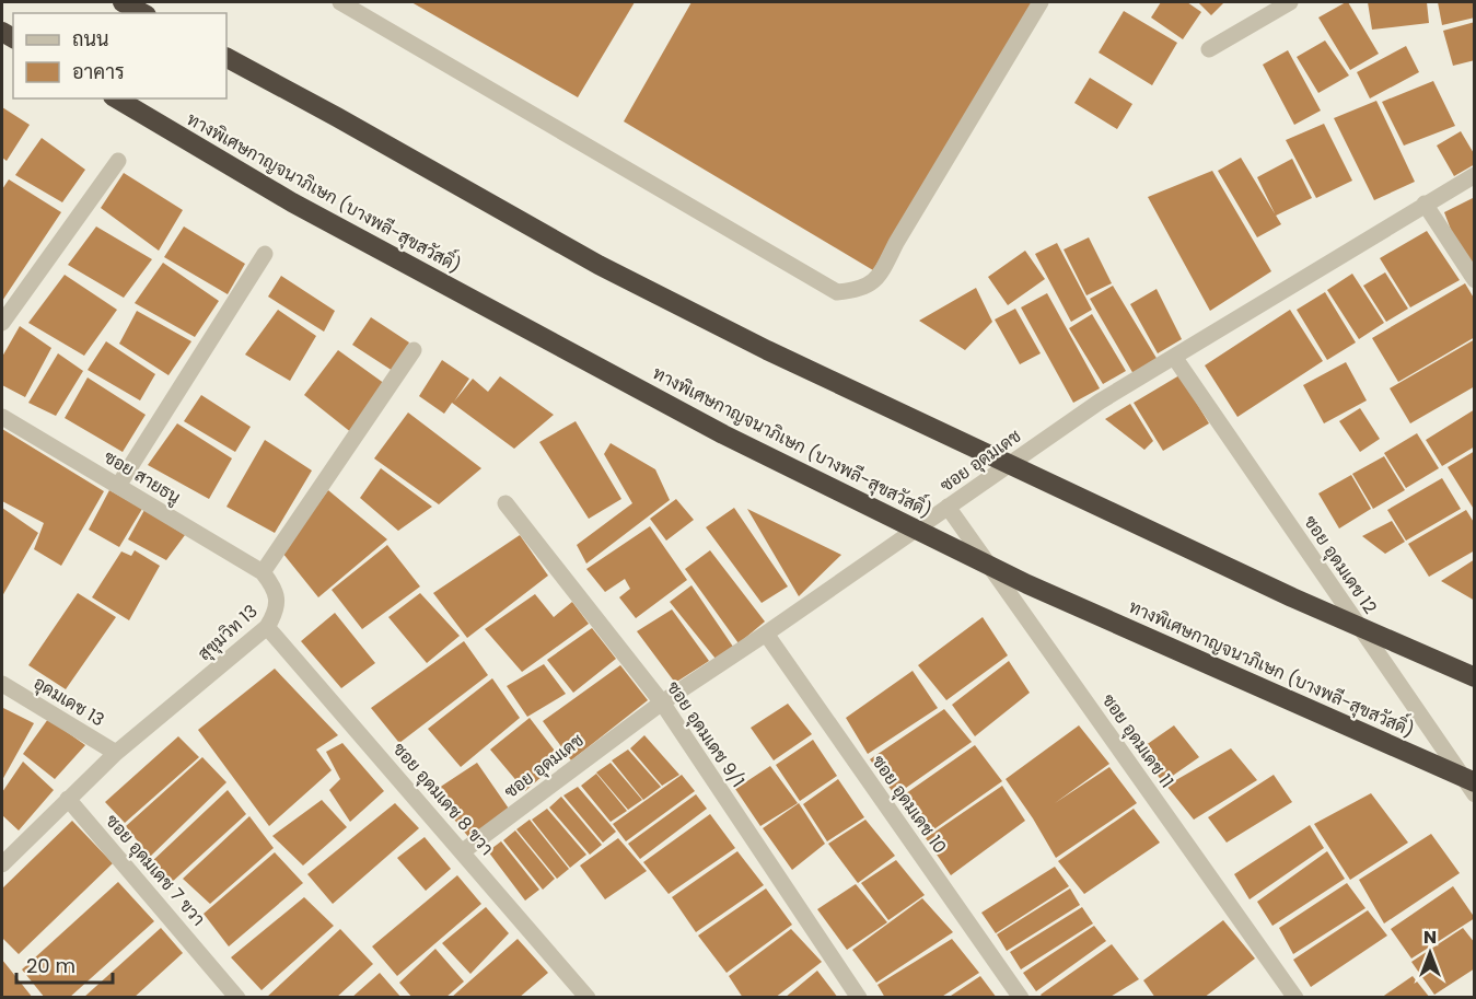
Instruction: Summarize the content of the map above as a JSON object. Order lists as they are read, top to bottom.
{
  "streets": {
    "highway": ["ทางพิเศษกาญจนาภิเษก (บางพลี-สุขสวัสดิ์)"],
    "street": [
      "ซอย อุดมเดช",
      "ซอย สายธนู",
      "ซอย อุดมเดช 12",
      "สุขุมวิท 13",
      "อุดมเดช 13",
      "ซอย อุดมเดช 9/1",
      "ซอย อุดมเดช 11",
      "ซอย อุดมเดช 8 ขวา",
      "ซอย อุดมเดช 10",
      "ซอย อุดมเดช 7 ขวา"
    ]
  },
  "crossings": [
    ["ซอย อุดมเดช", "ซอย อุดมเดช 12"],
    ["ซอย อุดมเดช", "ซอย อุดมเดช 9/1"],
    ["ซอย อุดมเดช", "ซอย อุดมเดช 11"],
    ["ซอย อุดมเดช", "ซอย อุดมเดช 8 ขวา"],
    ["ซอย อุดมเดช", "ซอย อุดมเดช 10"],
    ["ซอย สายธนู", "สุขุมวิท 13"],
    ["สุขุมวิท 13", "อุดมเดช 13"],
    ["สุขุมวิท 13", "ซอย อุดมเดช 8 ขวา"],
    ["สุขุมวิท 13", "ซอย อุดมเดช 7 ขวา"]
  ],
  "legend": ["ถนน", "อาคาร"],
  "scale_bar": "20 m",
  "north": "top"
}
